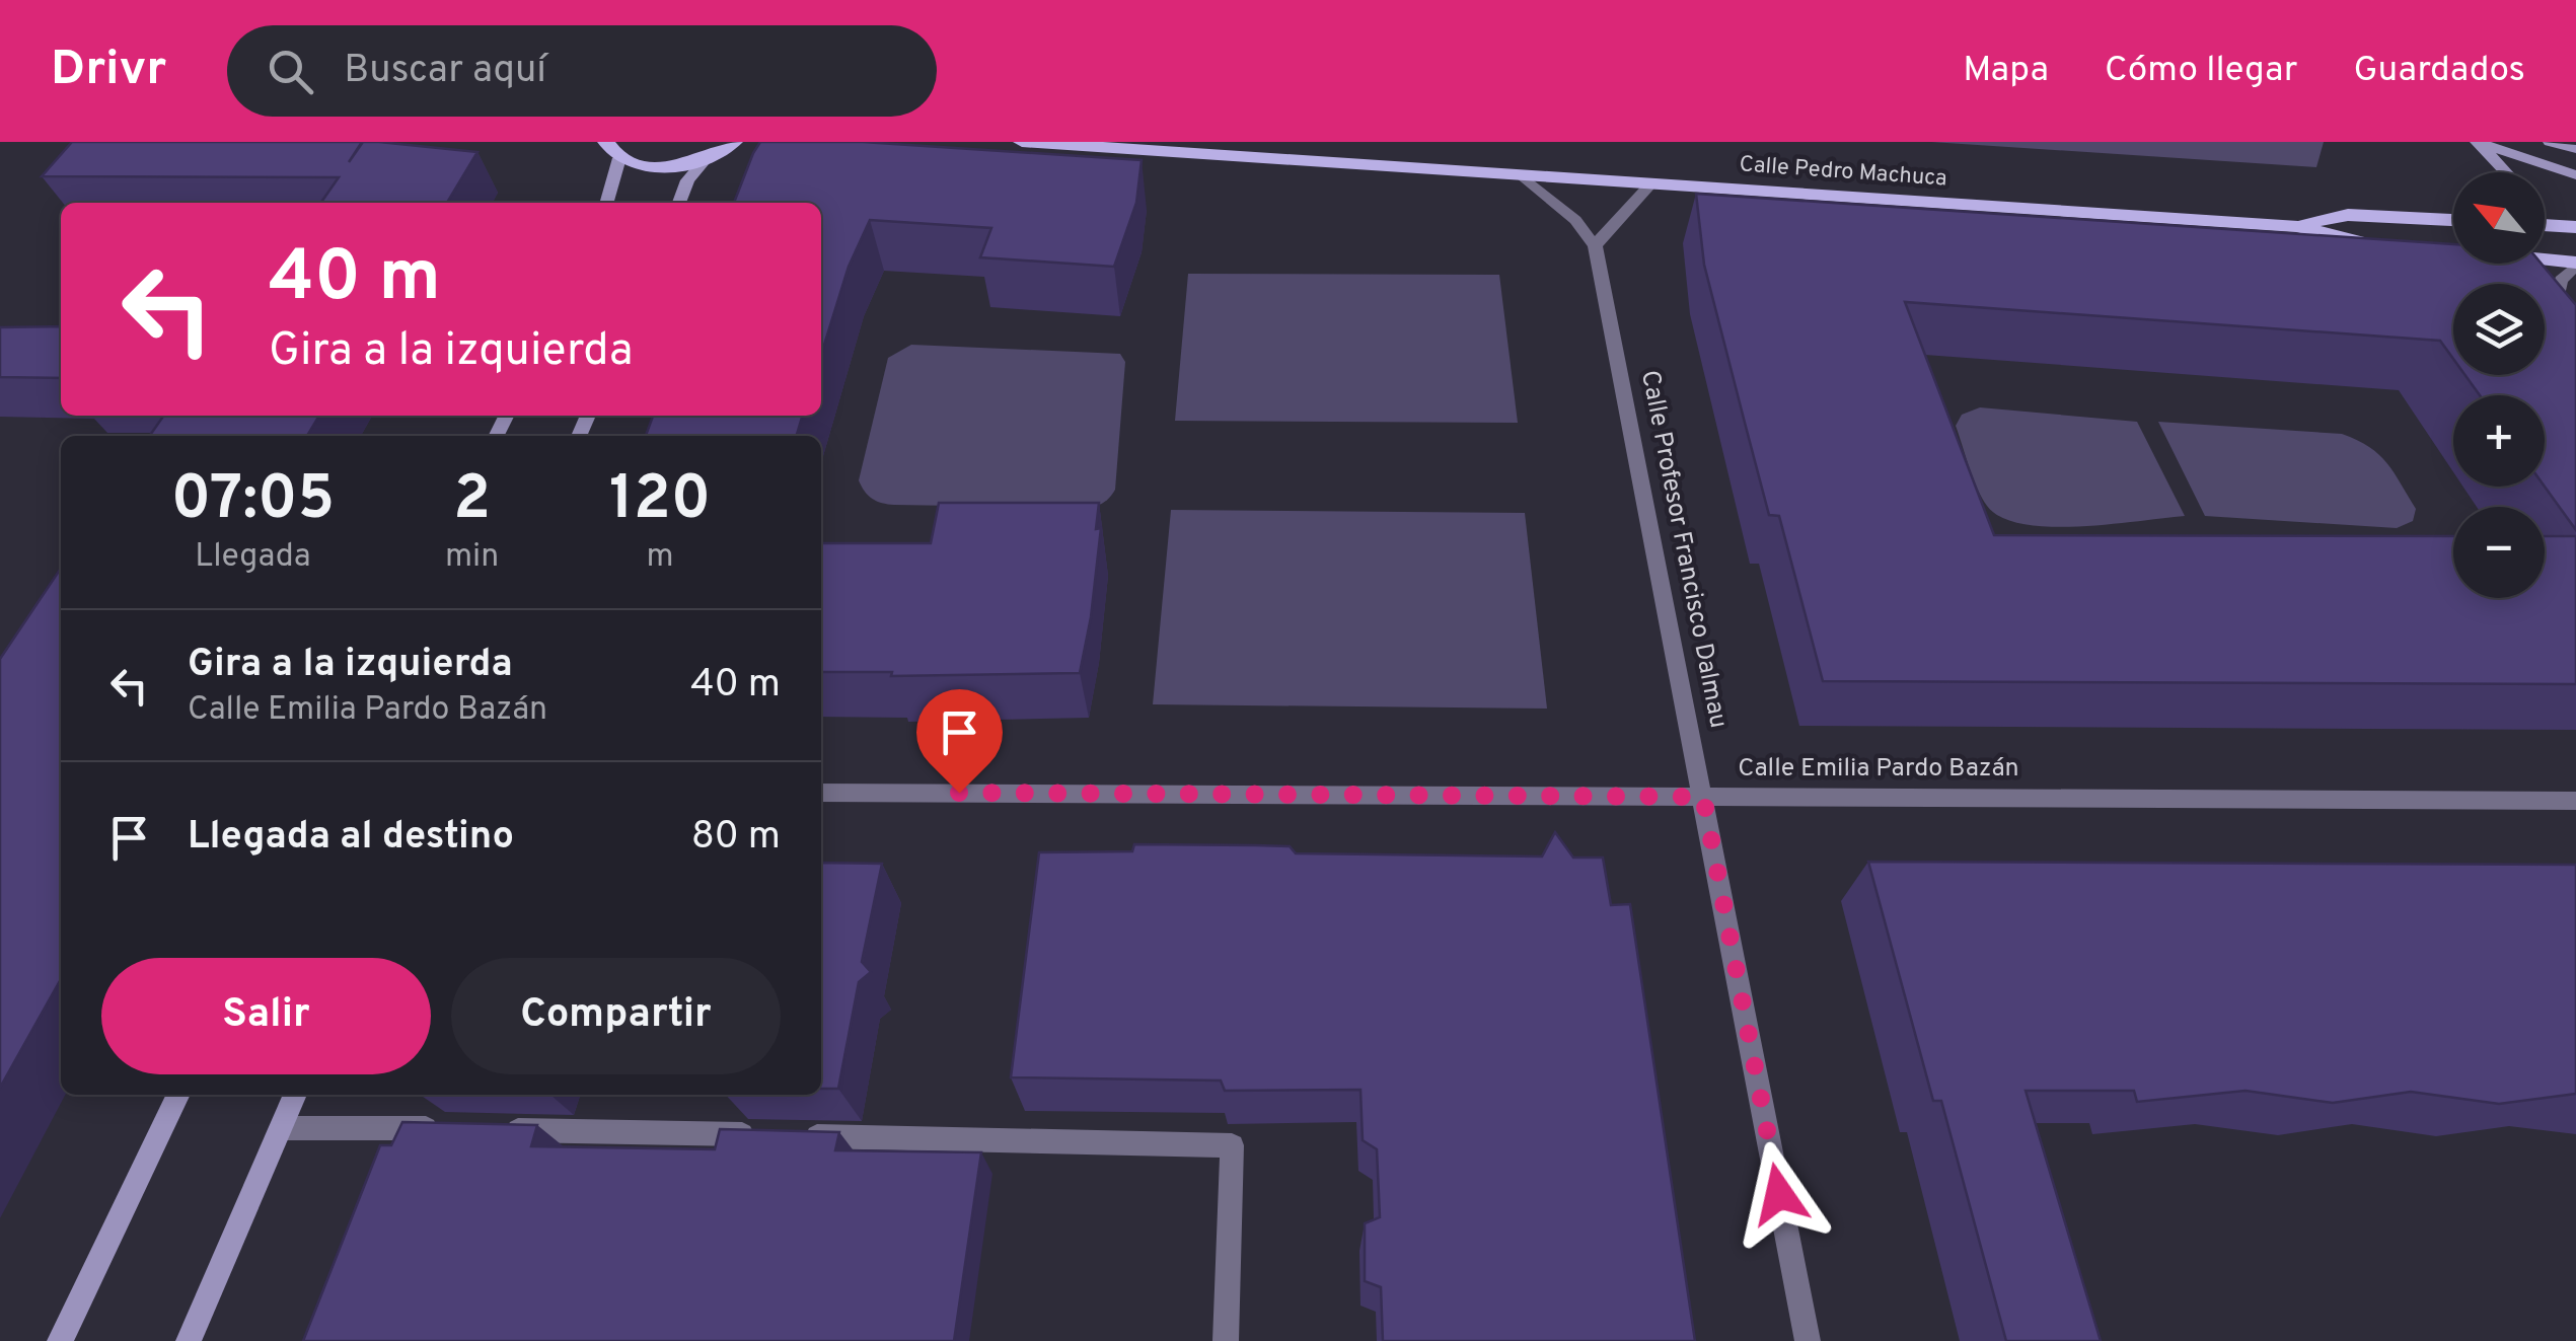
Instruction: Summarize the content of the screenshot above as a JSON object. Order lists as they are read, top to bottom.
{
  "streets": {
    "main road": ["Calle Pedro Machuca"],
    "street": ["Calle Profesor Francisco Dalmau", "Calle Emilia Pardo Bazán"]
  },
  "crossings": [
    ["Calle Pedro Machuca", "Calle Profesor Francisco Dalmau"],
    ["Calle Profesor Francisco Dalmau", "Calle Emilia Pardo Bazán"]
  ],
  "north": "top left",
  "page": {
    "header": "Drivr",
    "search": "Buscar aquí",
    "nav": ["Mapa", "Cómo llegar", "Guardados"],
    "map_buttons": ["+", "−"],
    "turn": ["40 m", "Gira a la izquierda"],
    "eta": [
      "07:05",
      "Llegada",
      "2",
      "min",
      "120",
      "m"
    ],
    "list": [
      {
        "name": "Gira a la izquierda",
        "note": "Calle Emilia Pardo Bazán",
        "value": "40 m"
      },
      {
        "name": "Llegada al destino",
        "value": "80 m"
      }
    ],
    "buttons": ["Salir", "Compartir"]
  }
}
